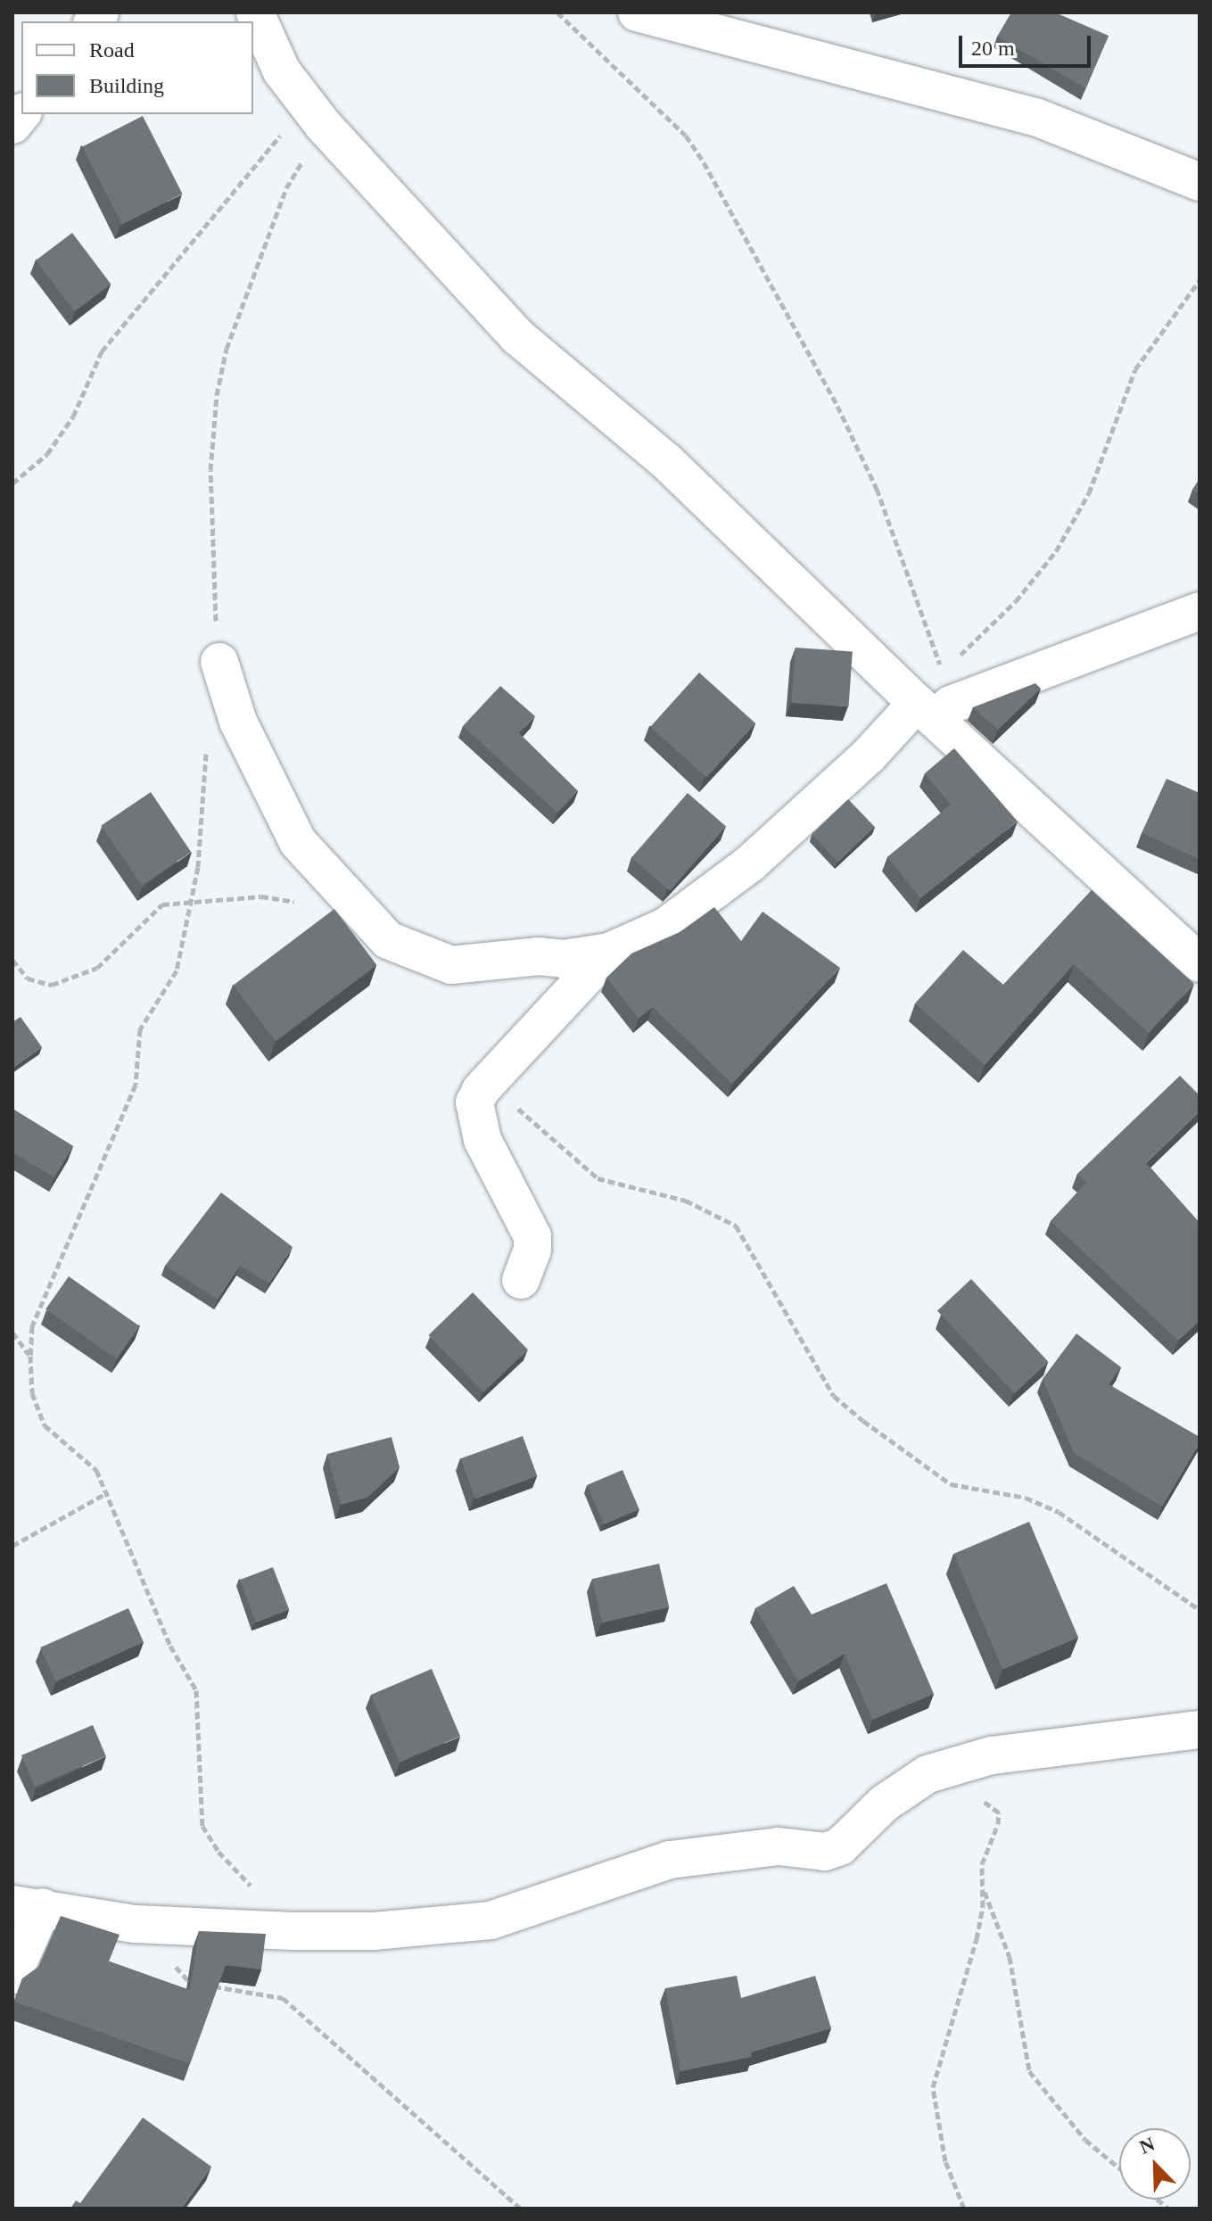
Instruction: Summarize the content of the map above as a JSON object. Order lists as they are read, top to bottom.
{
  "legend": ["Road", "Building"],
  "scale_bar": "20 m",
  "north": "top left"
}
